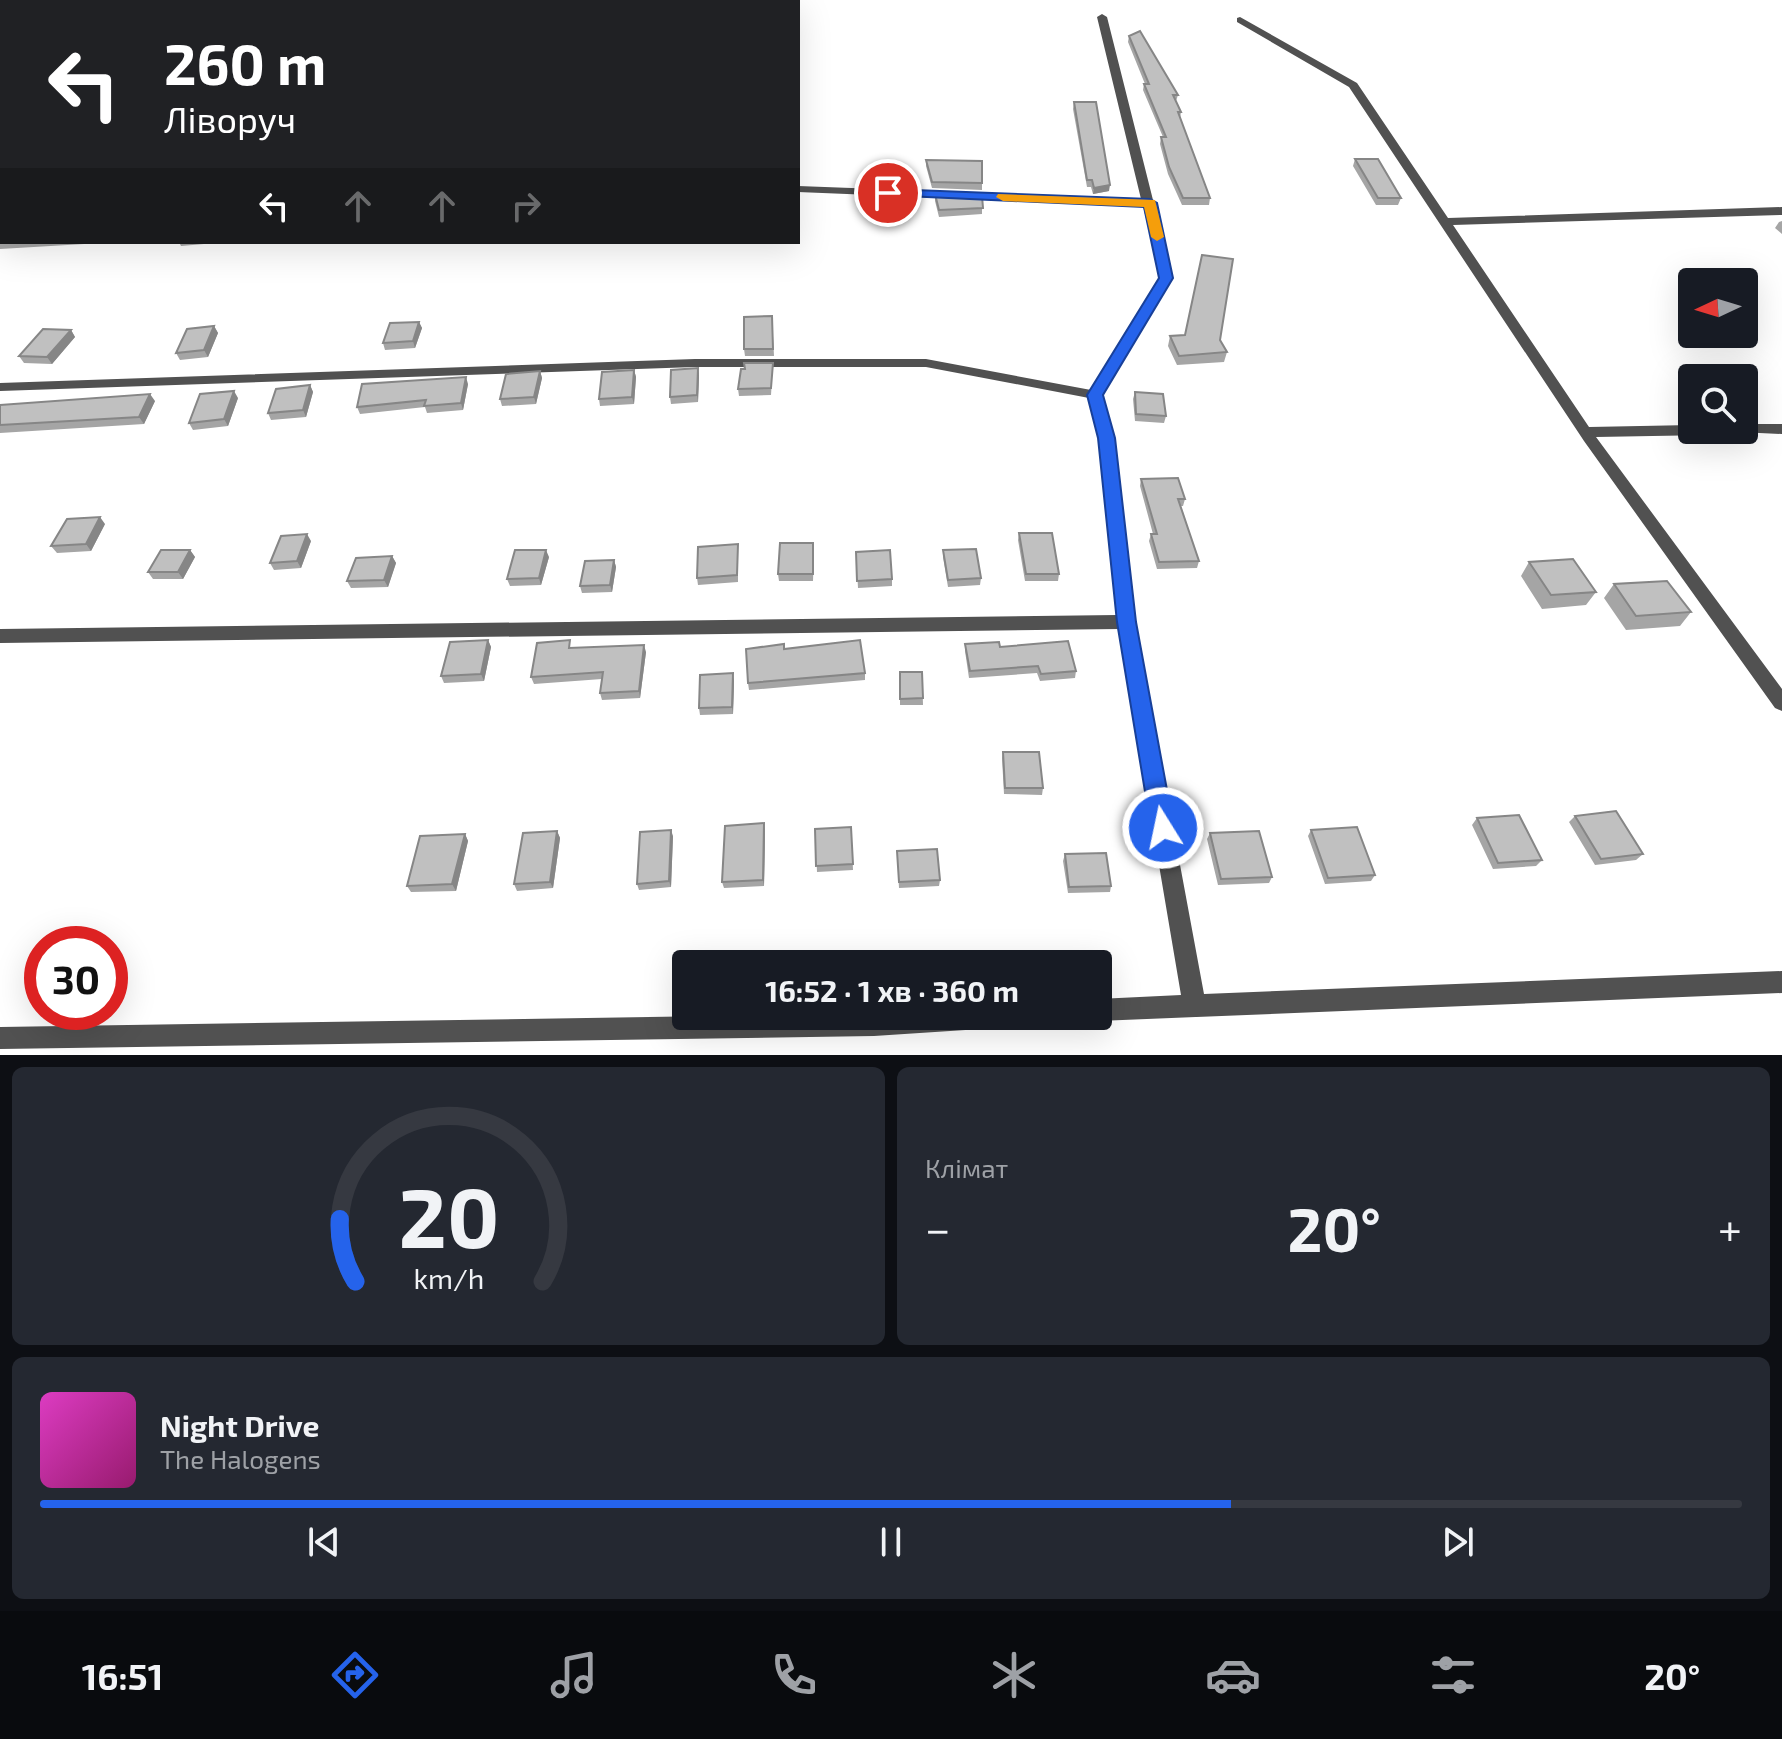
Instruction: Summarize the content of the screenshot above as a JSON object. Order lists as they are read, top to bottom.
{
  "north": "left",
  "page": {
    "turn": ["260 m", "Ліворуч"],
    "limit": "30",
    "trip": "16:52 · 1 хв · 360 m",
    "tile": "Клімат",
    "heat": ["−", "20°", "+"],
    "song": ["Night Drive", "The Halogens"],
    "tabs": ["16:51", "20°"],
    "gauge": ["20", "km/h"]
  }
}
